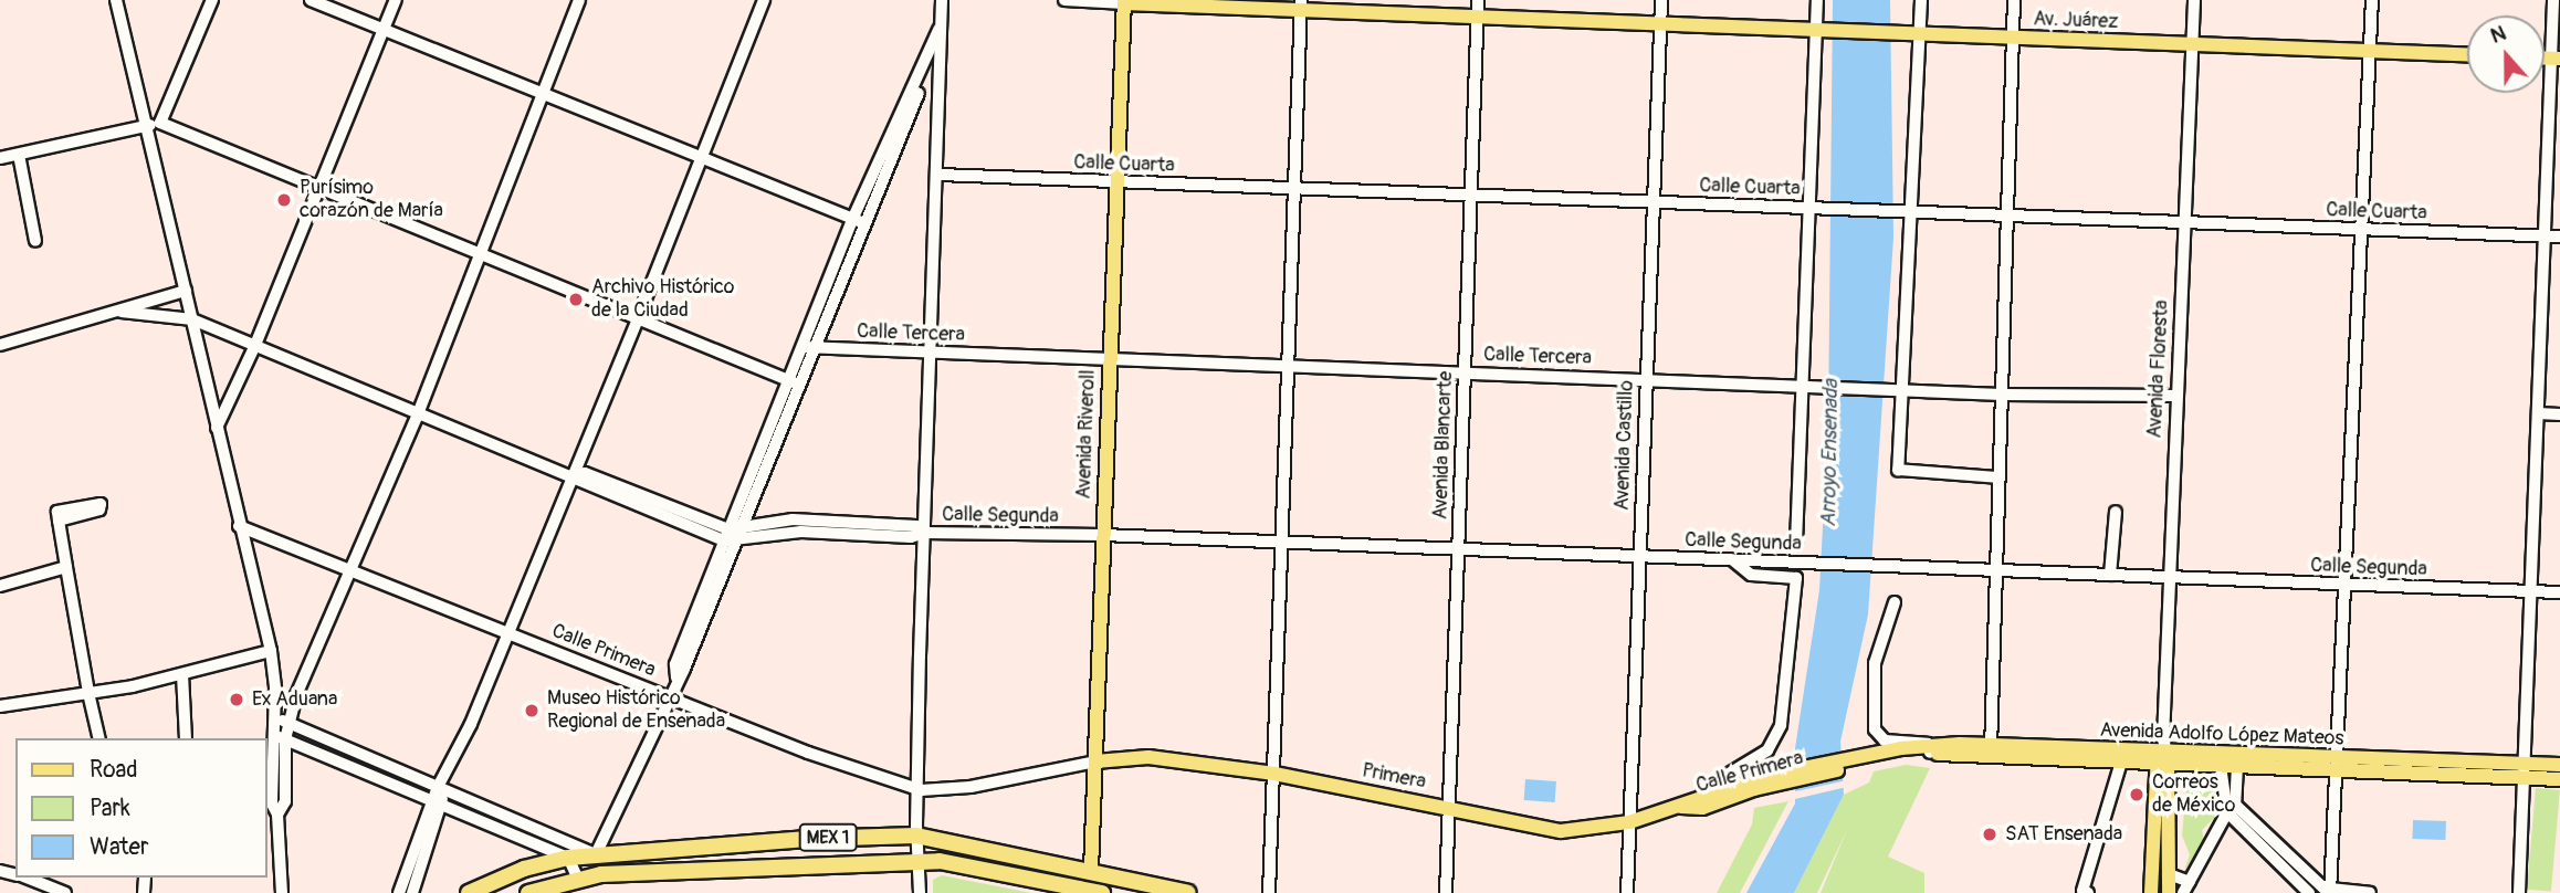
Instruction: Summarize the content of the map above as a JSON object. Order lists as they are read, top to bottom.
{
  "streets": {
    "highway": ["MEX 1"],
    "main road": [
      "Av. Juárez",
      "Avenida Floresta",
      "Avenida Riveroll",
      "Calle Primera",
      "Avenida Adolfo López Mateos",
      "Primera"
    ],
    "street": [
      "Calle Cuarta",
      "Calle Tercera",
      "Avenida Blancarte",
      "Avenida Castillo",
      "Calle Segunda"
    ]
  },
  "crossings": [
    ["Av. Juárez", "Avenida Floresta"],
    ["Av. Juárez", "Avenida Riveroll"],
    ["Av. Juárez", "Avenida Blancarte"],
    ["Av. Juárez", "Avenida Castillo"],
    ["Calle Cuarta", "Avenida Floresta"],
    ["Calle Cuarta", "Avenida Riveroll"],
    ["Calle Cuarta", "Avenida Blancarte"],
    ["Calle Cuarta", "Avenida Castillo"],
    ["Calle Tercera", "Avenida Floresta"],
    ["Calle Tercera", "Avenida Riveroll"],
    ["Calle Tercera", "Avenida Blancarte"],
    ["Calle Tercera", "Avenida Castillo"],
    ["Avenida Floresta", "Calle Segunda"],
    ["Avenida Floresta", "Avenida Adolfo López Mateos"],
    ["Avenida Riveroll", "Calle Segunda"],
    ["Avenida Riveroll", "Calle Primera"],
    ["Avenida Riveroll", "Primera"],
    ["Avenida Riveroll", "MEX 1"],
    ["Avenida Blancarte", "Calle Segunda"],
    ["Avenida Blancarte", "Primera"],
    ["Avenida Castillo", "Calle Segunda"],
    ["Avenida Castillo", "Primera"],
    ["Calle Primera", "Avenida Adolfo López Mateos"],
    ["Calle Primera", "Primera"]
  ],
  "water": ["Arroyo Ensenada"],
  "places": [
    "Purísimo corazón de María",
    "Archivo Histórico de la Ciudad",
    "Ex Aduana",
    "Museo Histórico Regional de Ensenada",
    "Correos de México",
    "SAT Ensenada"
  ],
  "legend": ["Road", "Park", "Water"],
  "north": "top"
}
